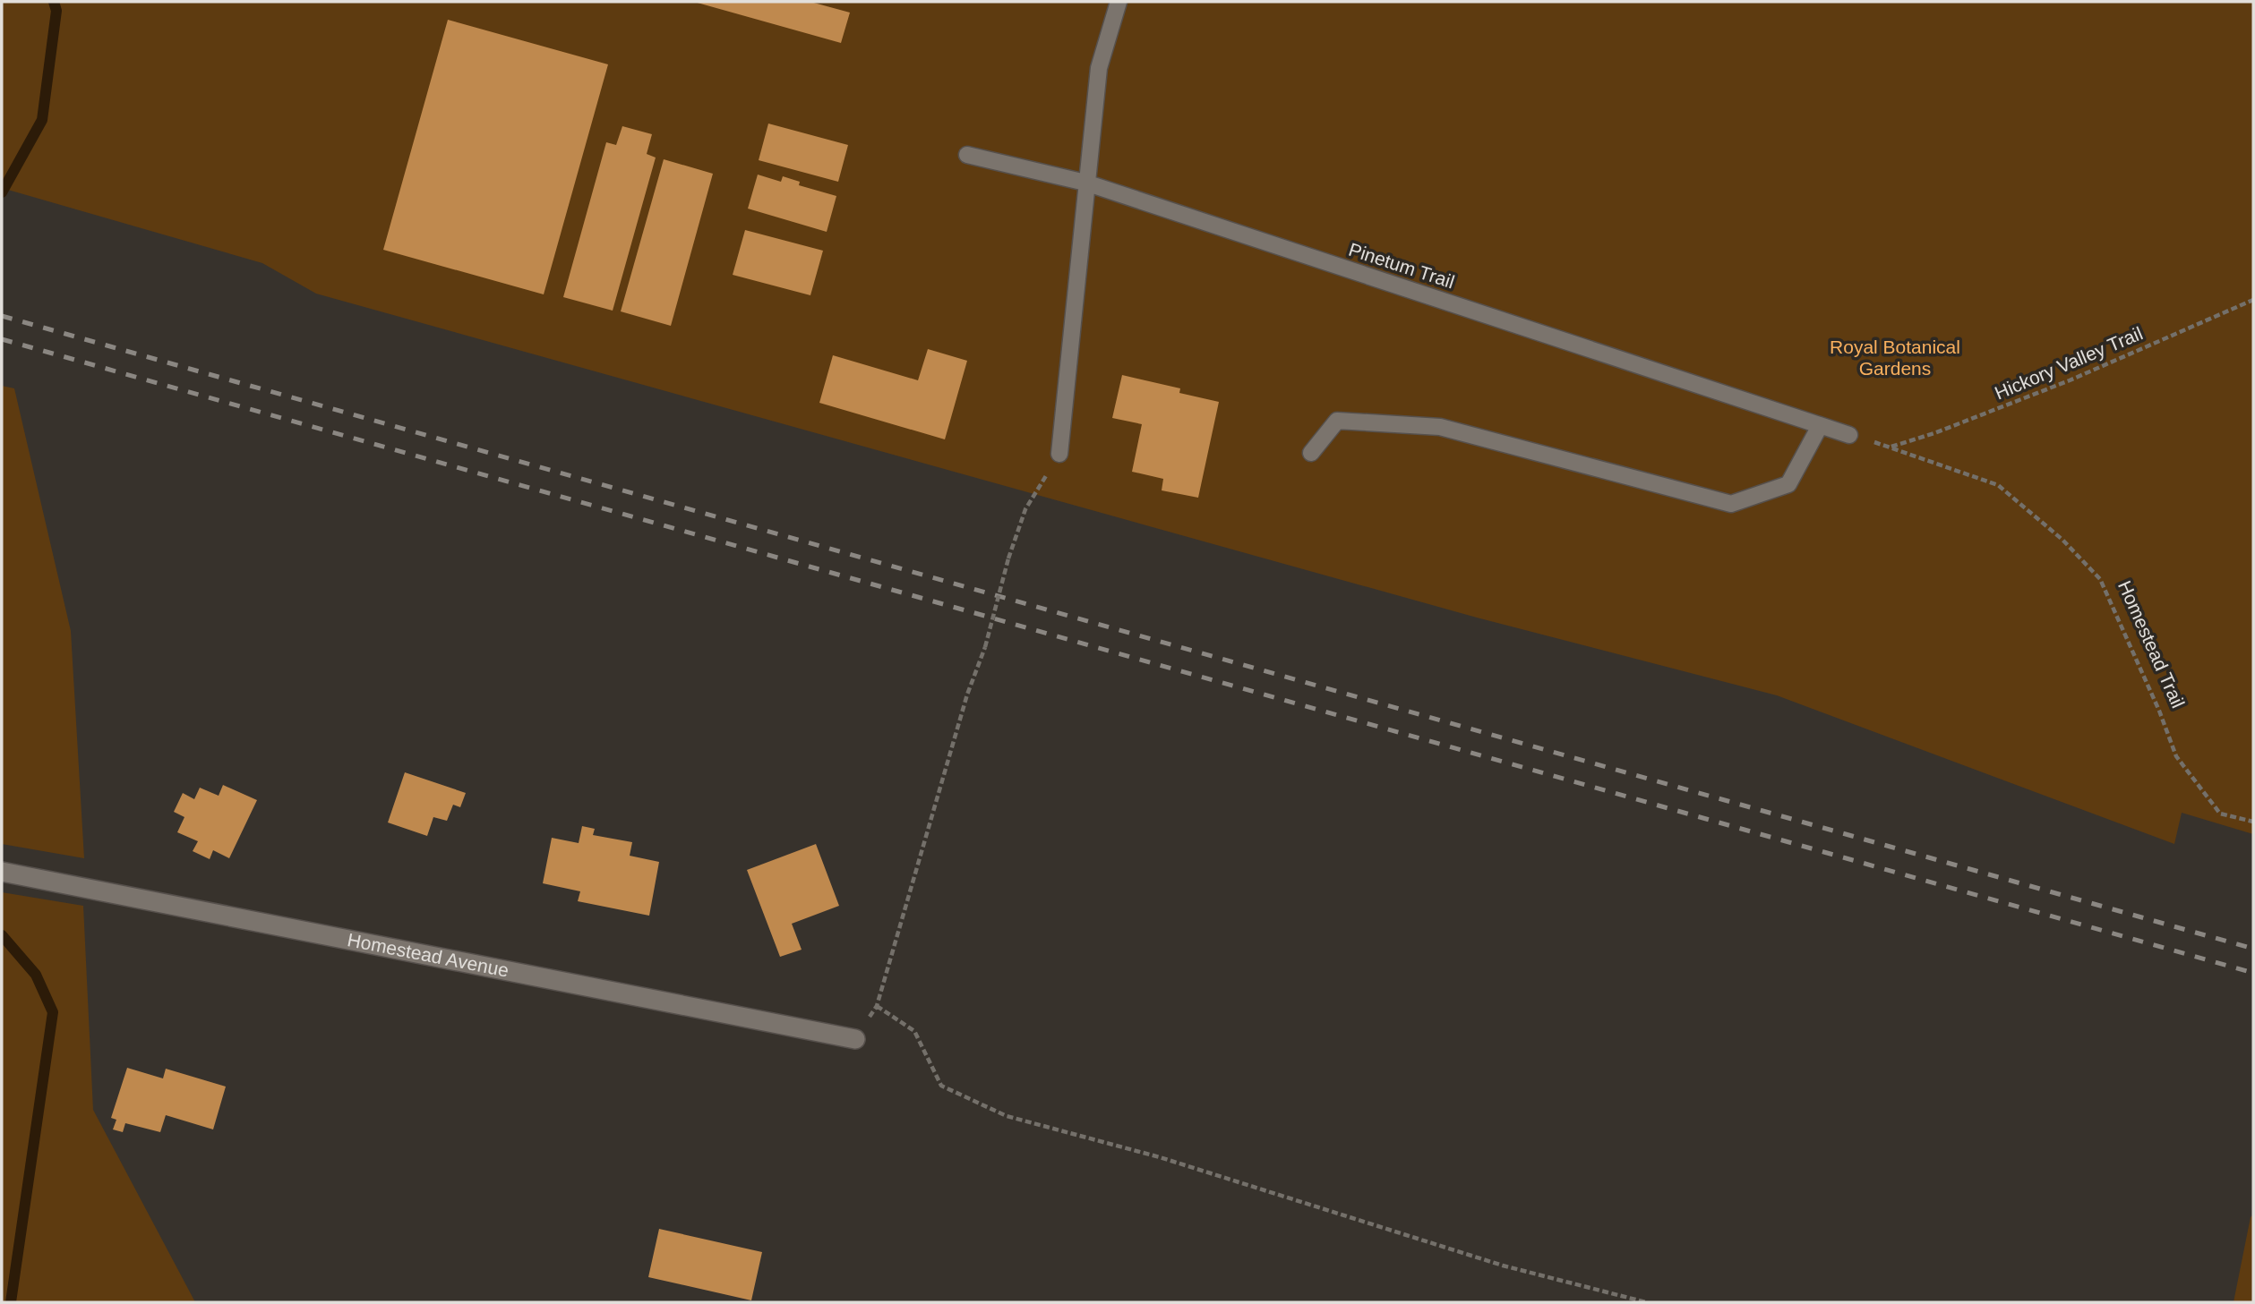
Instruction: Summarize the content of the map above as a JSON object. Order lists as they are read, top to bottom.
{
  "streets": {
    "street": ["Homestead Avenue"],
    "lane": ["Pinetum Trail"],
    "path": ["Hickory Valley Trail", "Homestead Trail"]
  },
  "crossings": [
    ["Hickory Valley Trail", "Homestead Trail"]
  ],
  "parks": ["Royal Botanical Gardens"]
}
